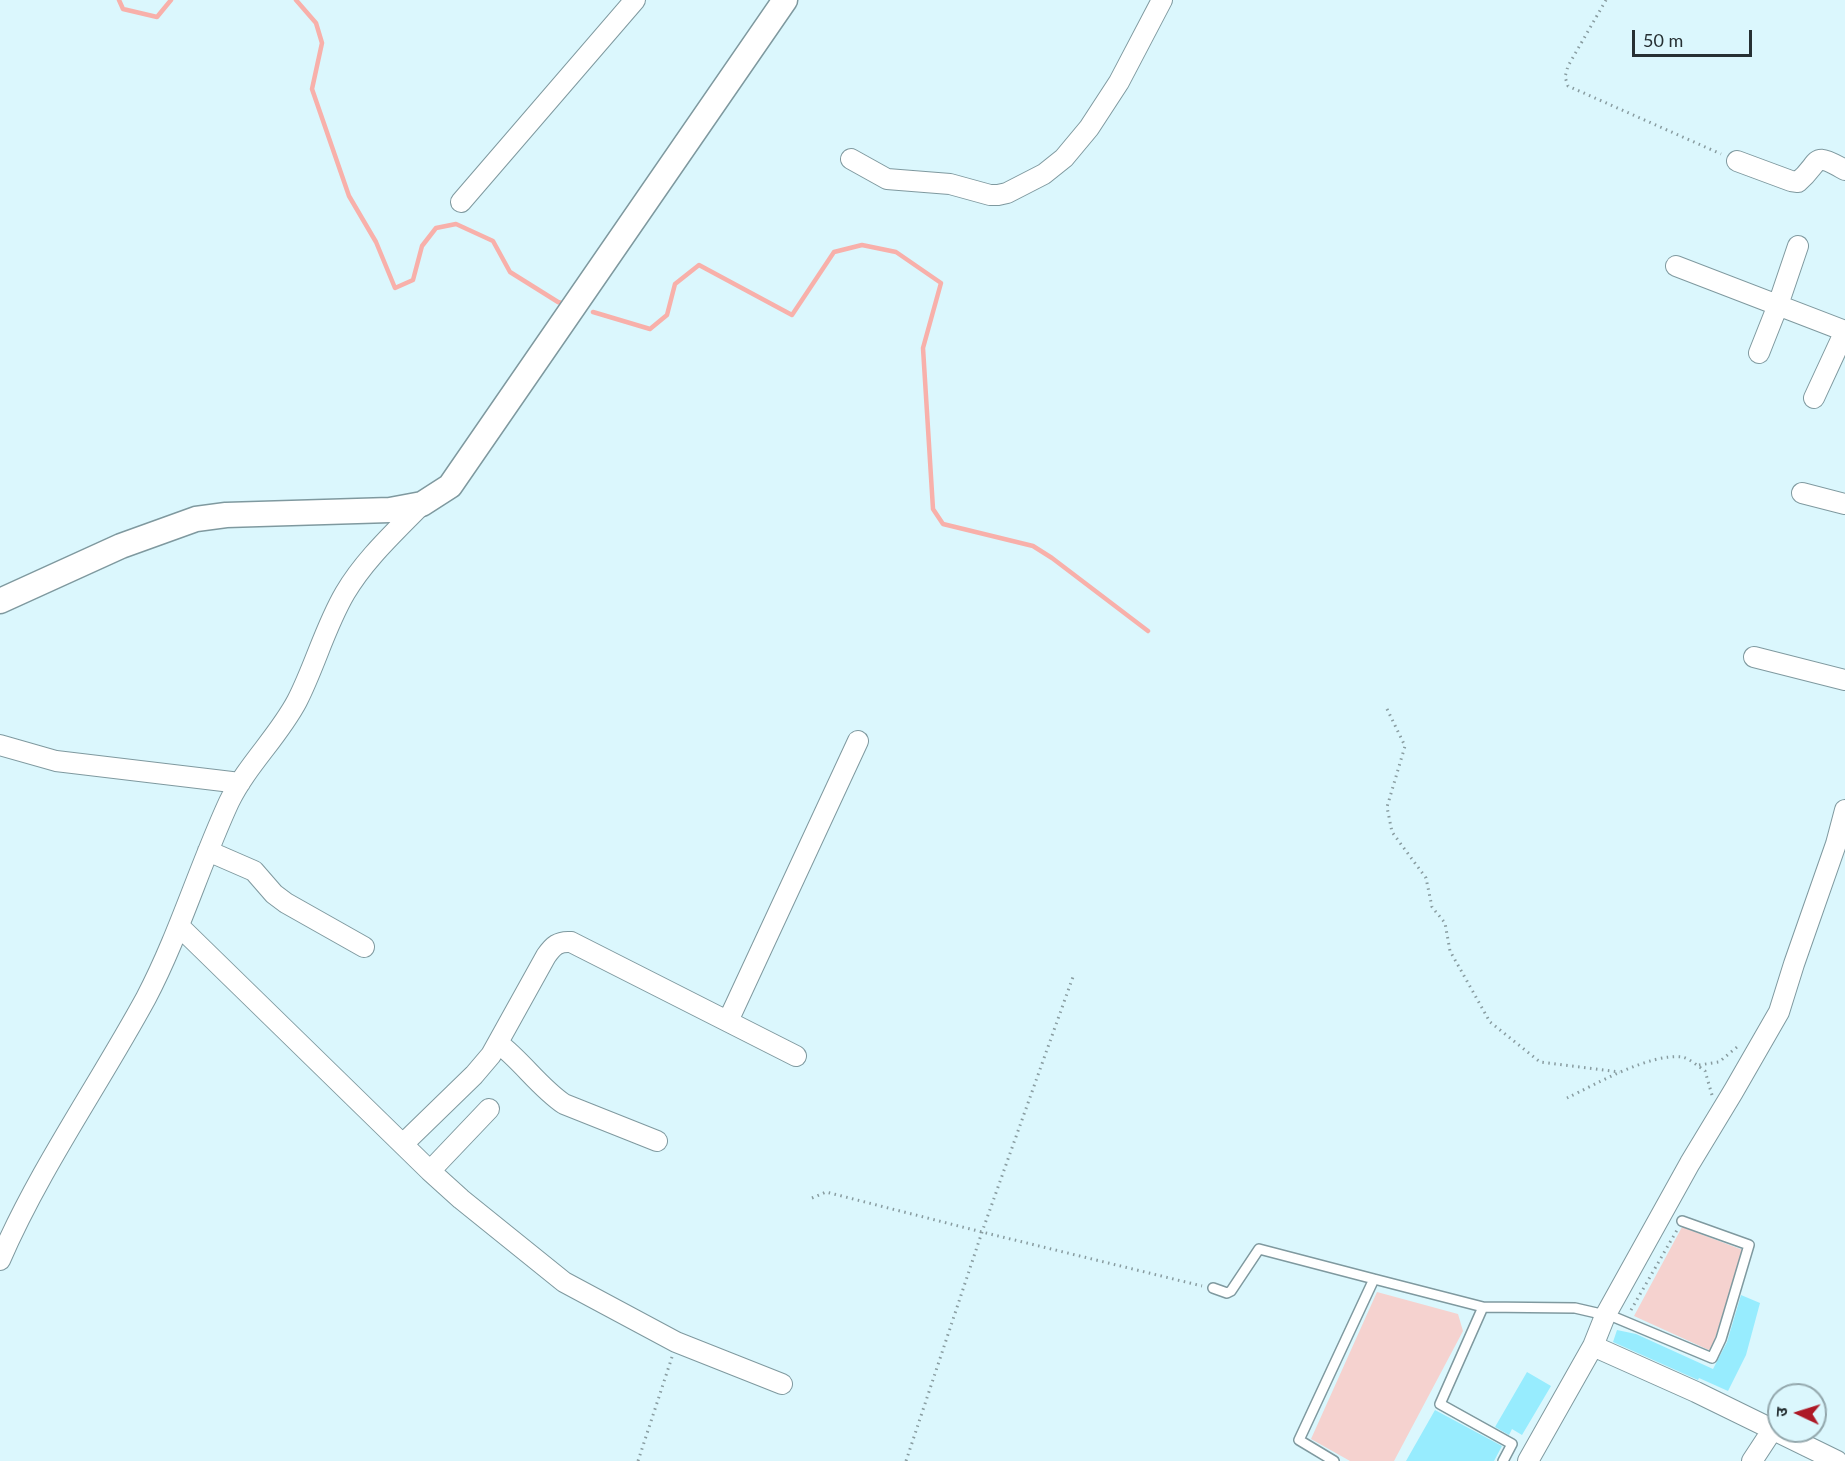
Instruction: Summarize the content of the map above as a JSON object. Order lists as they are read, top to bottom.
{
  "scale_bar": "50 m",
  "north": "left"
}
